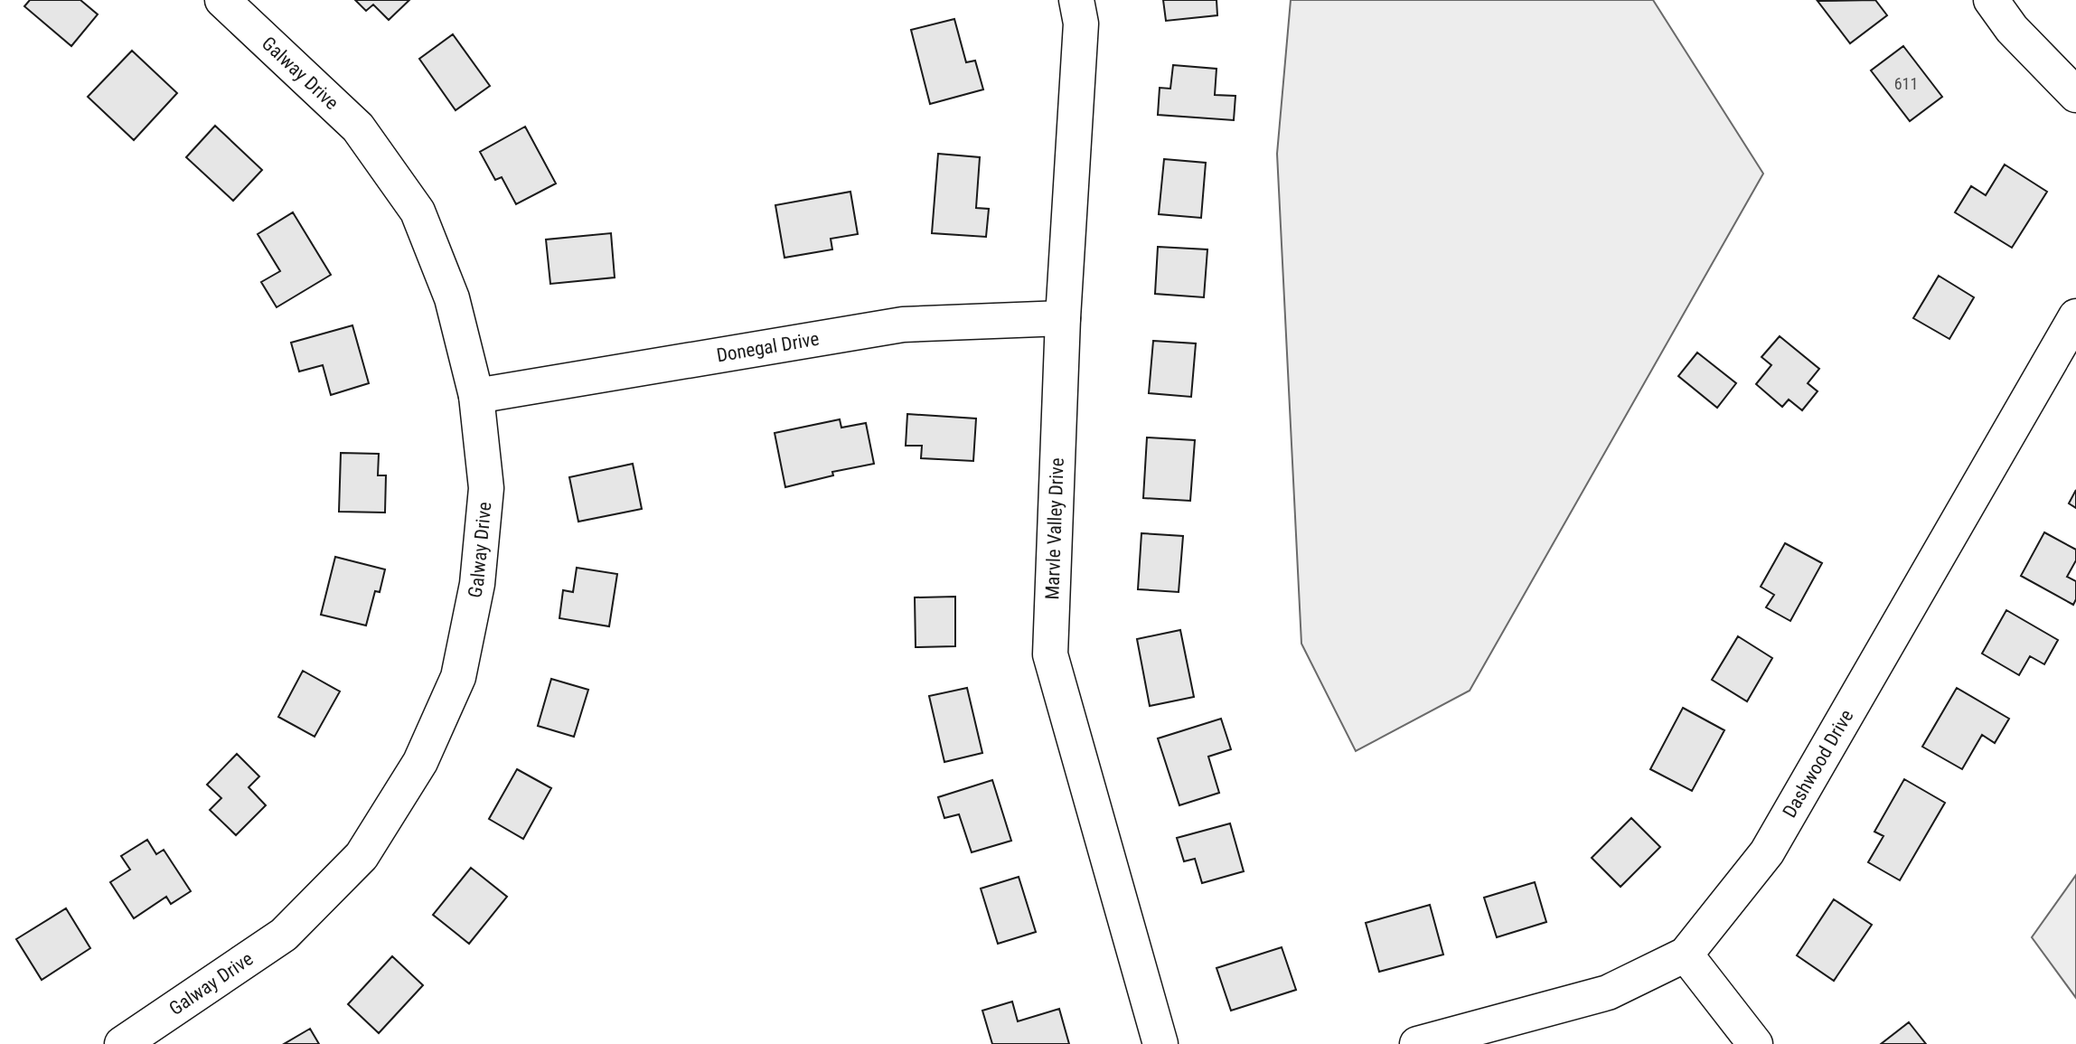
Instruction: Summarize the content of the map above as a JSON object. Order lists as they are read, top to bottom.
{
  "streets": {
    "street": [
      "Galway Drive",
      "Donegal Drive",
      "Marvle Valley Drive",
      "Dashwood Drive"
    ]
  },
  "crossings": [
    ["Galway Drive", "Donegal Drive"],
    ["Donegal Drive", "Marvle Valley Drive"]
  ],
  "house_numbers": ["611"]
}
